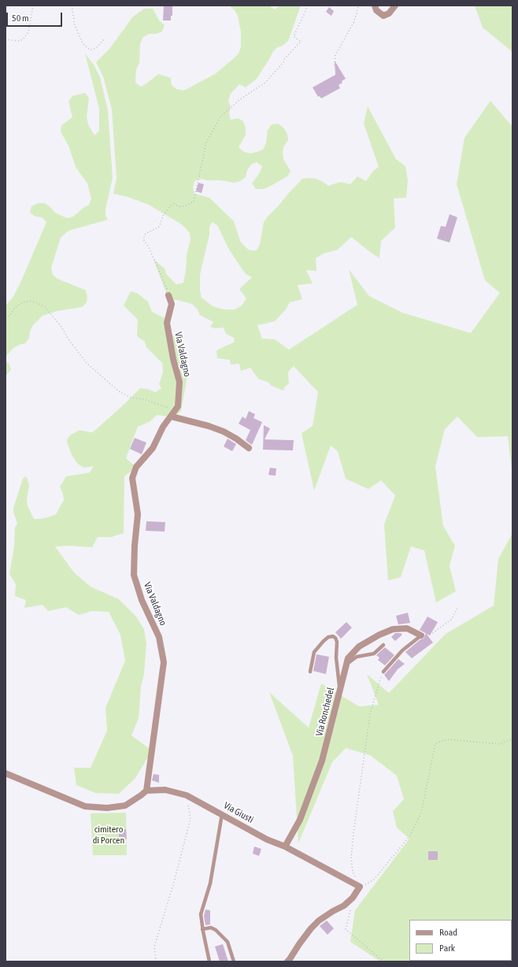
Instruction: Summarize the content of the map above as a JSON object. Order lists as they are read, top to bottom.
{
  "streets": {
    "street": ["Via Valdagno", "Via Ronchedel", "Via Giusti"]
  },
  "crossings": [
    ["Via Valdagno", "Via Giusti"],
    ["Via Ronchedel", "Via Giusti"]
  ],
  "parks": ["cimitero di Porcen"],
  "legend": ["Road", "Park"],
  "scale_bar": "50 m"
}
